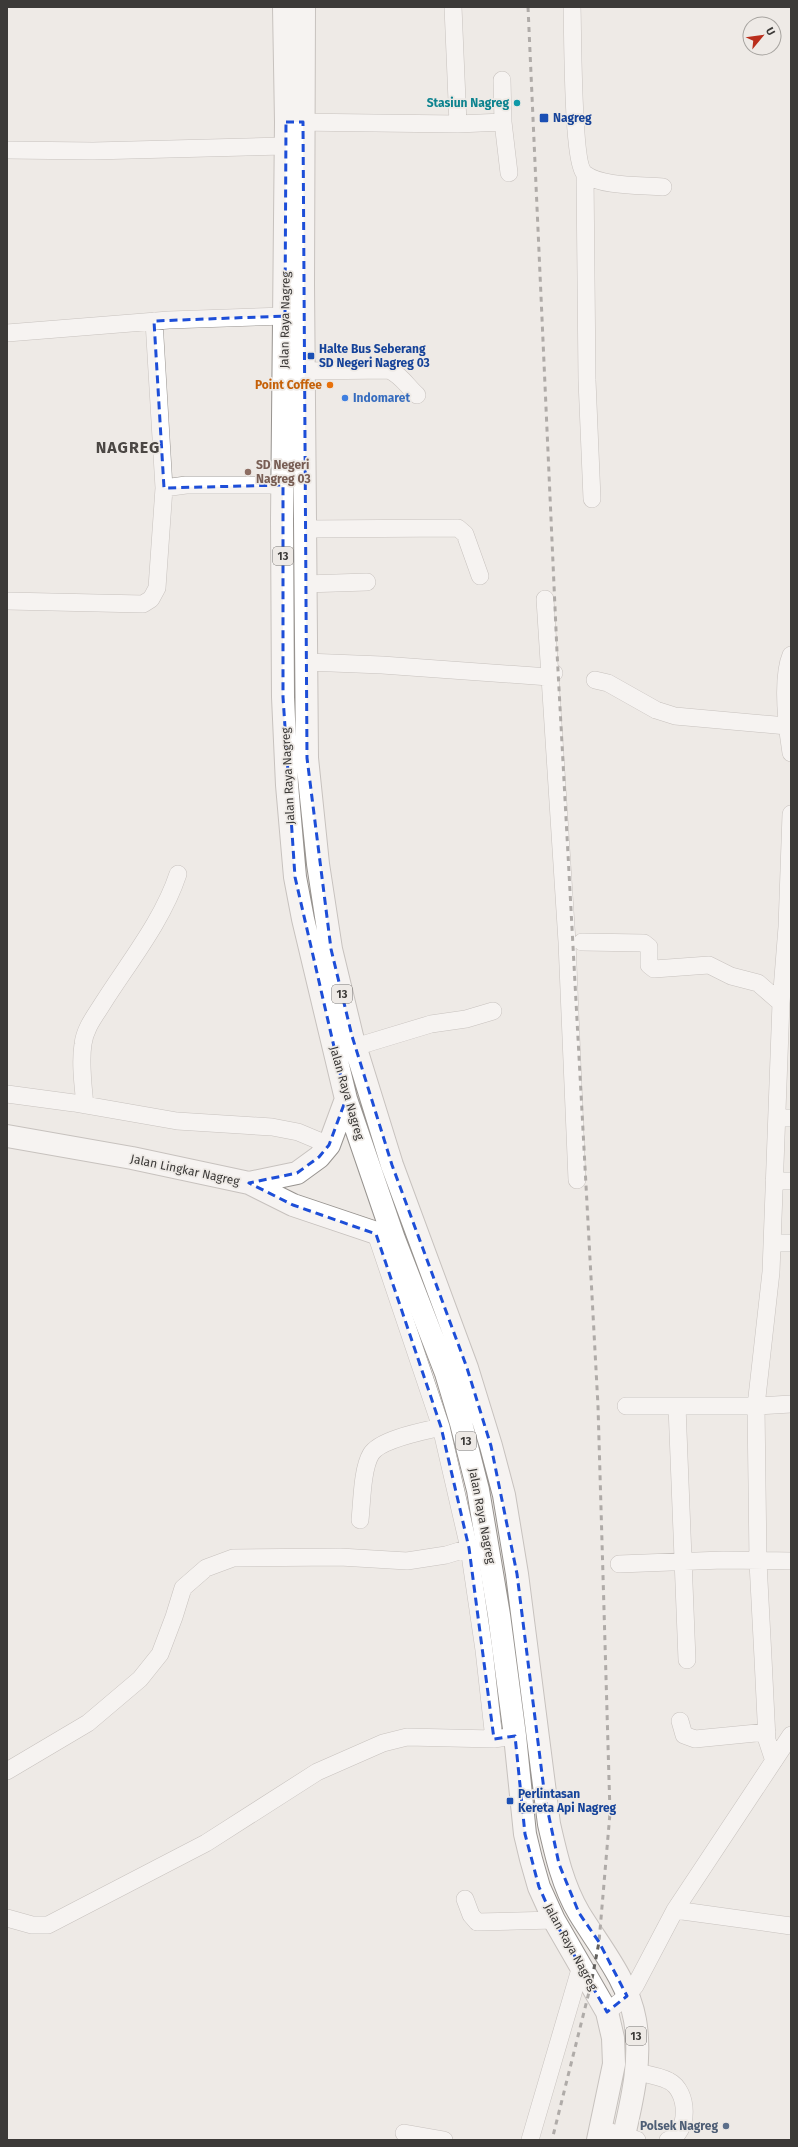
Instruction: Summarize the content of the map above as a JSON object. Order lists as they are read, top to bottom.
{
  "streets": {
    "highway": ["Jalan Raya Nagreg", "13", "Jalan Lingkar Nagreg"]
  },
  "crossings": [
    ["Jalan Raya Nagreg", "Jalan Lingkar Nagreg"]
  ],
  "districts": ["NAGREG"],
  "places": {
    "other": [
      "Stasiun Nagreg",
      "Point Coffee",
      "Indomaret",
      "SD Negeri Nagreg 03",
      "Polsek Nagreg"
    ],
    "transit": ["Nagreg", "Halte Bus Seberang SD Negeri Nagreg 03", "Perlintasan Kereta Api Nagreg"]
  },
  "north": "top right"
}
